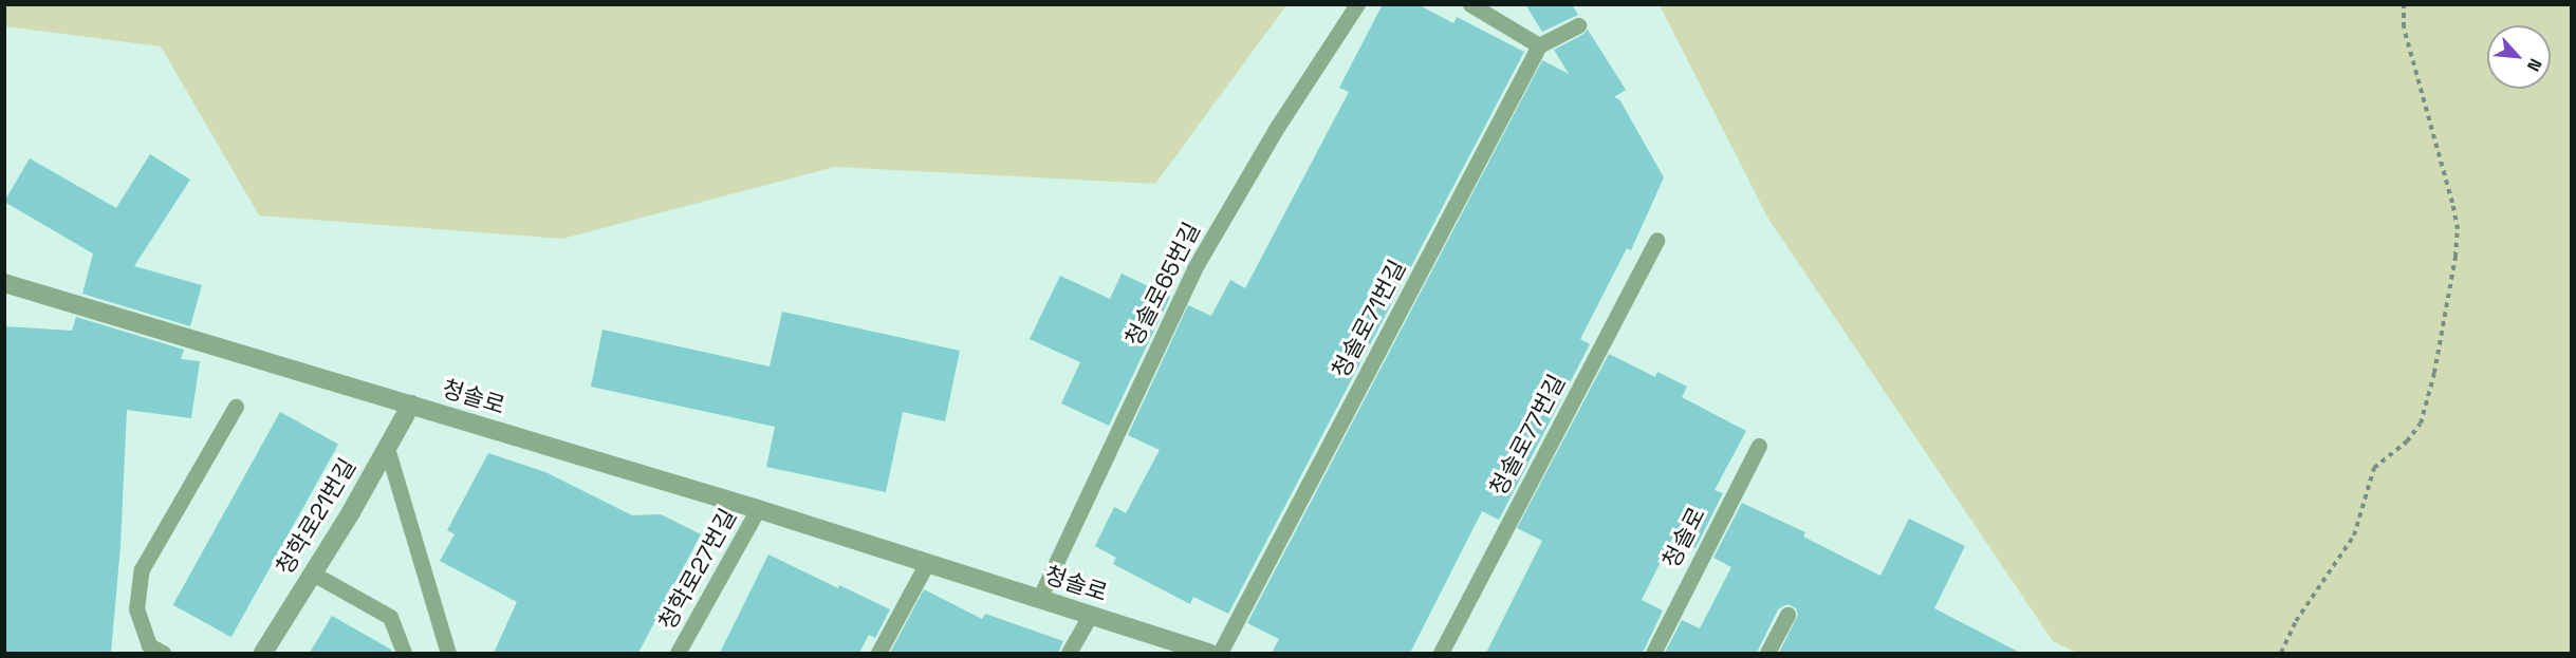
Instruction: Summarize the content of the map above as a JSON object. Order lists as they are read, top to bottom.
{
  "streets": {
    "street": ["청솔로", "청학로21번길"],
    "lane": [
      "청솔로65번길",
      "청솔로71번길",
      "청솔로77번길",
      "청학로27번길"
    ]
  },
  "crossings": [
    ["청솔로65번길", "청솔로"],
    ["청솔로", "청학로21번길"],
    ["청솔로", "청학로27번길"]
  ],
  "north": "bottom right"
}
